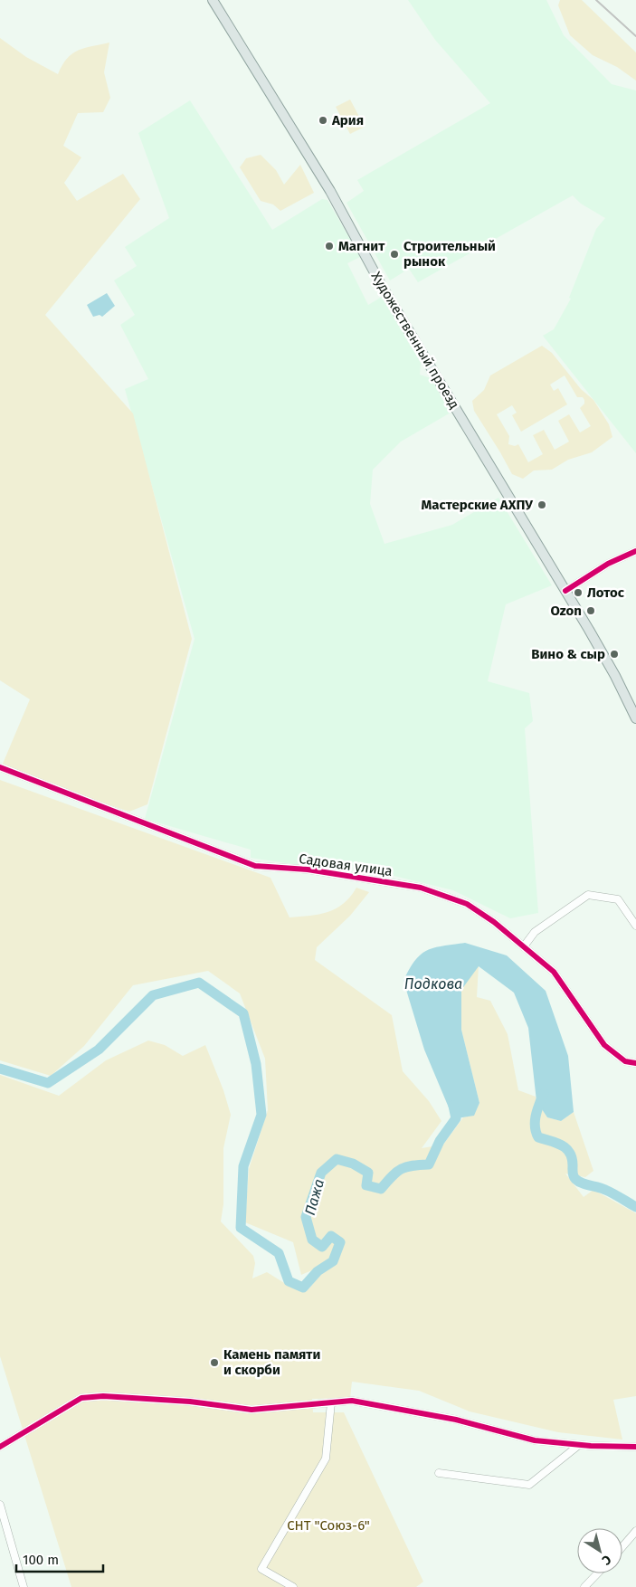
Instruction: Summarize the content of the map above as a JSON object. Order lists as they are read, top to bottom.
{
  "streets": {
    "main road": ["Художественный проезд"],
    "street": ["Садовая улица"]
  },
  "water": ["Подкова", "Пажа"],
  "parks": ["СНТ \"Союз-6\""],
  "places": [
    "Ария",
    "Магнит",
    "Строительный рынок",
    "Мастерские АХПУ",
    "Лотос",
    "Ozon",
    "Вино & сыр",
    "Камень памяти и скорби"
  ],
  "scale_bar": "100 m",
  "north": "bottom right"
}
